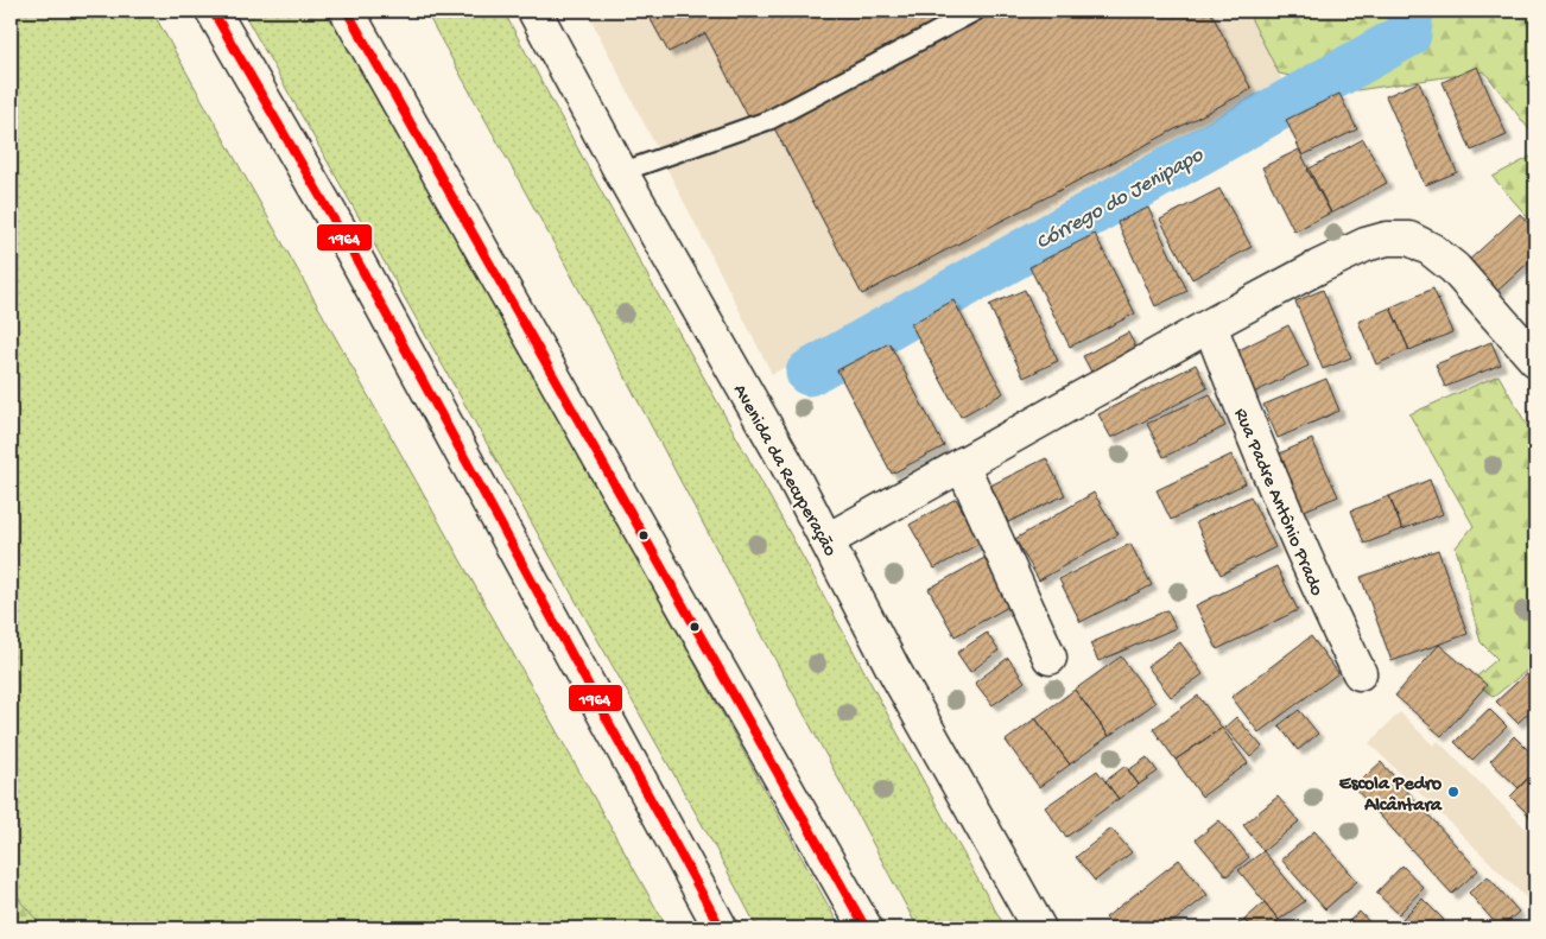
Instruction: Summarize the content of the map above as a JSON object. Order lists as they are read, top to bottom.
{
  "streets": {
    "main road": ["Avenida da Recuperação", "Rua Padre Antônio Prado"]
  },
  "water": ["Córrego do Jenipapo"],
  "places": ["Escola Pedro Alcântara"],
  "lines": ["transit line 1964"]
}
